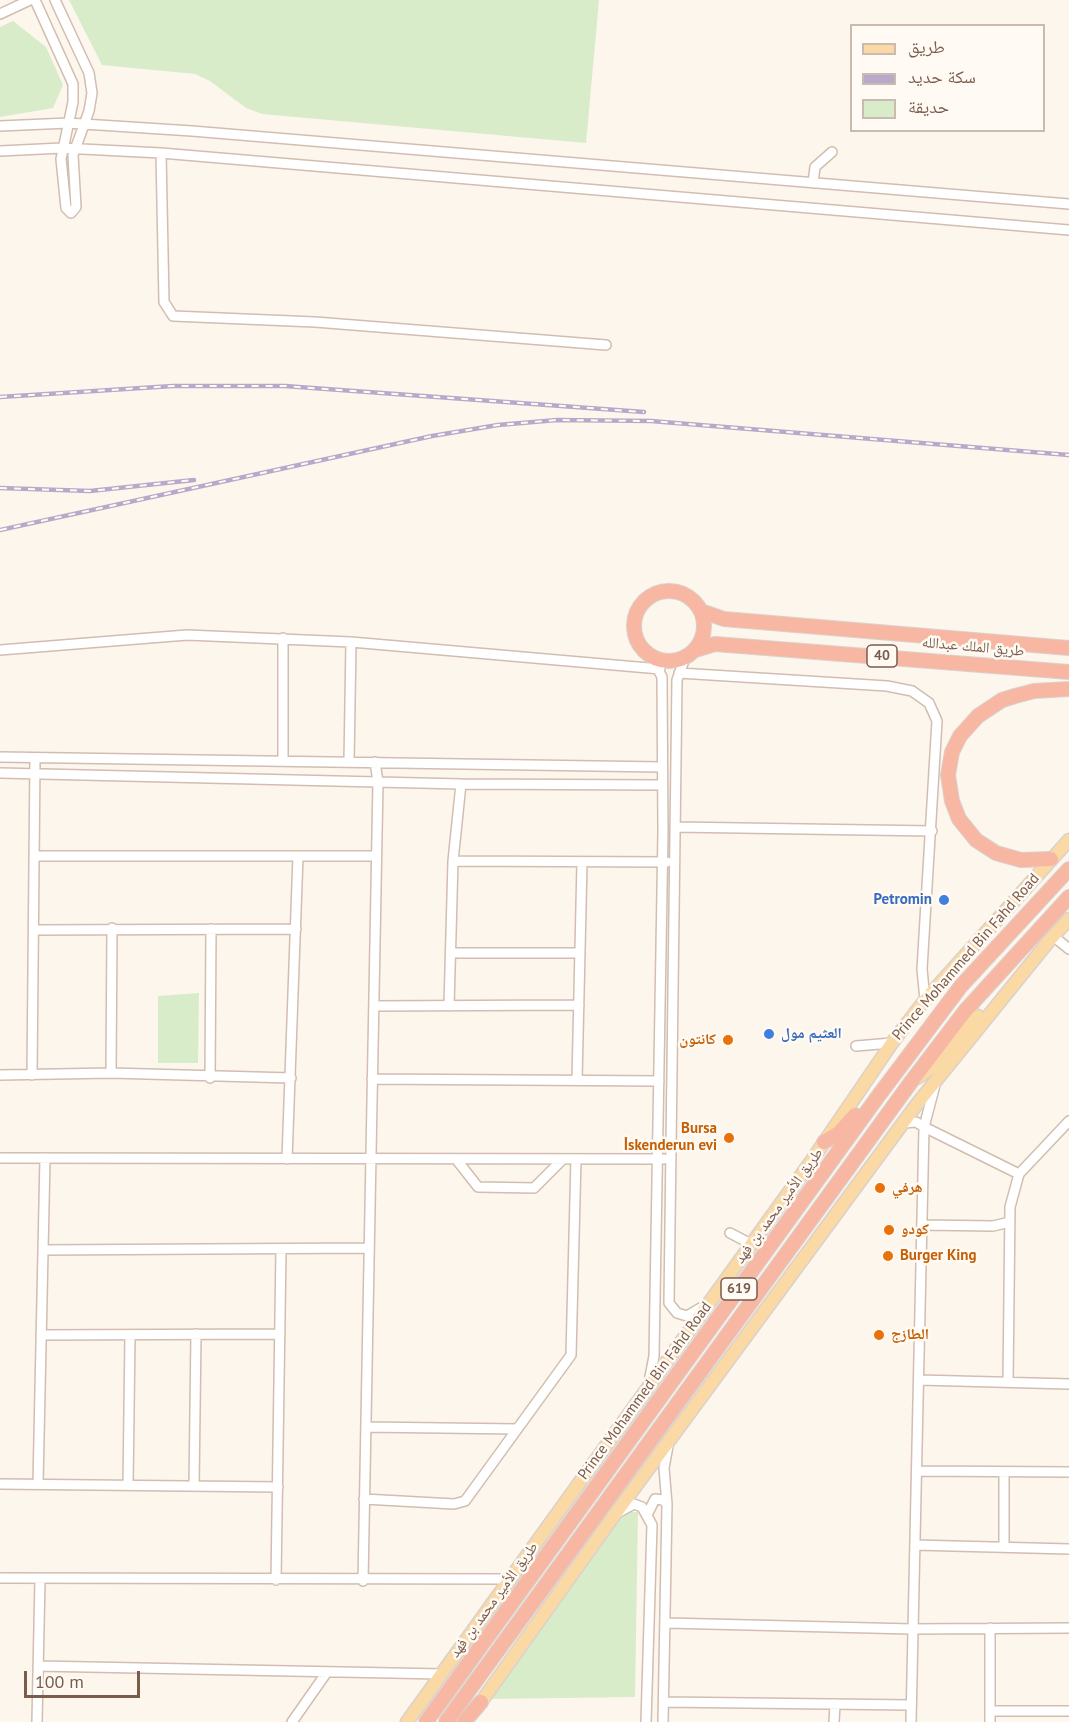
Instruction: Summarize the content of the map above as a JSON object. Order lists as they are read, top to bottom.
{
  "streets": {
    "highway": [
      "طريق الملك عبدالله",
      "40",
      "طريق الأمير محمد بن فهد",
      "619"
    ],
    "main road": ["Prince Mohammed Bin Fahd Road"]
  },
  "places": [
    "Petromin",
    "العثيم مول",
    "كانتون",
    "Bursa İskenderun evi",
    "هرفي",
    "كودو",
    "Burger King",
    "الطازج"
  ],
  "legend": ["طريق", "سكة حديد", "حديقة"],
  "scale_bar": "100 m"
}
